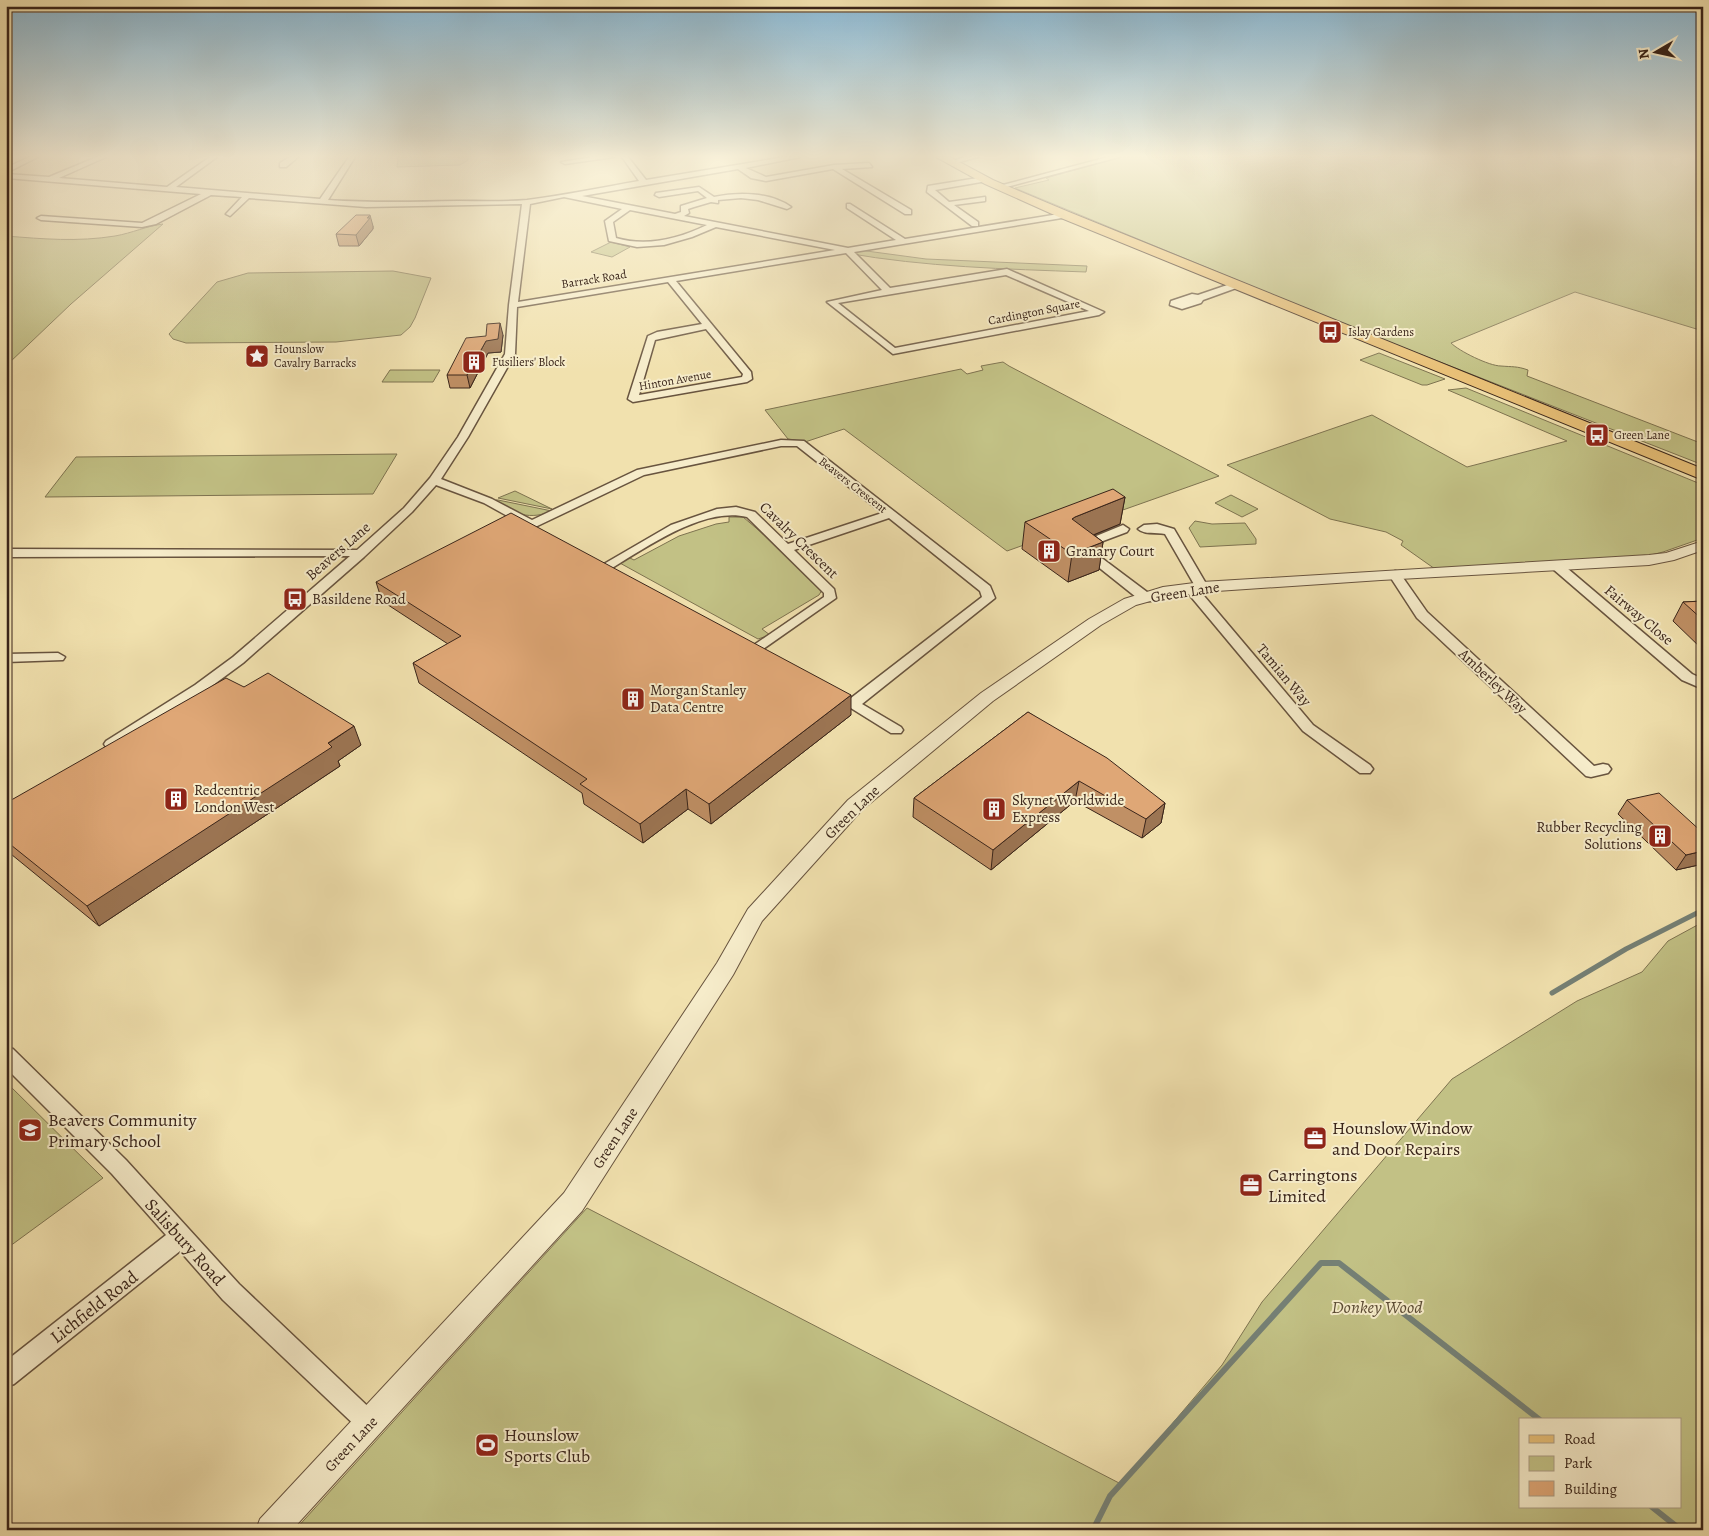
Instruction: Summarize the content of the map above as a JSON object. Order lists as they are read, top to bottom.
{
  "streets": {
    "street": [
      "Barrack Road",
      "Cardington Square",
      "Hinton Avenue",
      "Beavers Crescent",
      "Cavalry Crescent",
      "Beavers Lane",
      "Green Lane",
      "Fairway Close",
      "Tamian Way",
      "Amberley Way",
      "Salisbury Road",
      "Lichfield Road"
    ]
  },
  "crossings": [
    ["Barrack Road", "Hinton Avenue"],
    ["Barrack Road", "Beavers Lane"],
    ["Green Lane", "Fairway Close"],
    ["Green Lane", "Tamian Way"],
    ["Green Lane", "Amberley Way"],
    ["Green Lane", "Salisbury Road"],
    ["Salisbury Road", "Lichfield Road"]
  ],
  "parks": ["Donkey Wood"],
  "places": {
    "bus stop": ["Islay Gardens", "Green Lane", "Basildene Road"],
    "place": ["Hounslow Cavalry Barracks"],
    "building": [
      "Fusiliers' Block",
      "Granary Court",
      "Morgan Stanley Data Centre",
      "Redcentric London West",
      "Skynet Worldwide Express",
      "Rubber Recycling Solutions"
    ],
    "school or university": ["Beavers Community Primary School"],
    "office": ["Hounslow Window and Door Repairs", "Carringtons Limited"],
    "sports": ["Hounslow Sports Club"]
  },
  "legend": ["Road", "Park", "Building"],
  "north": "left"
}
